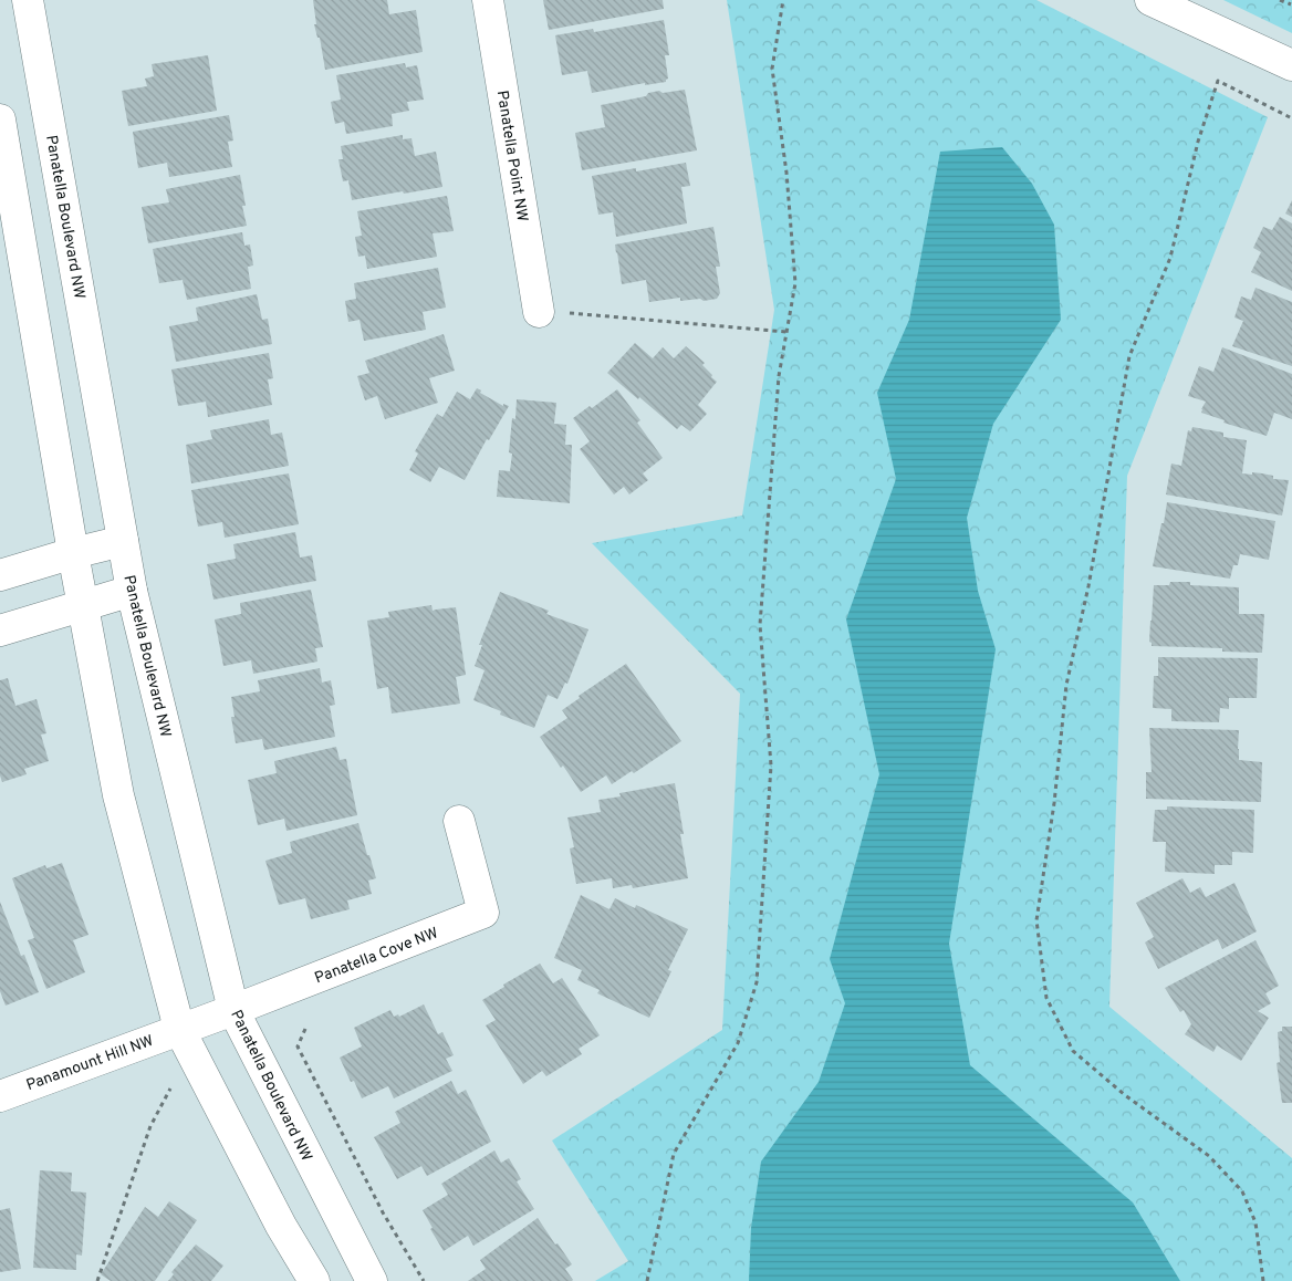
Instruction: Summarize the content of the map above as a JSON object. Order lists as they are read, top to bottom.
{
  "streets": {
    "street": [
      "Panatella Point NW",
      "Panatella Boulevard NW",
      "Panatella Cove NW",
      "Panamount Hill NW"
    ]
  },
  "crossings": [
    ["Panatella Boulevard NW", "Panatella Cove NW"],
    ["Panatella Cove NW", "Panamount Hill NW"]
  ]
}
